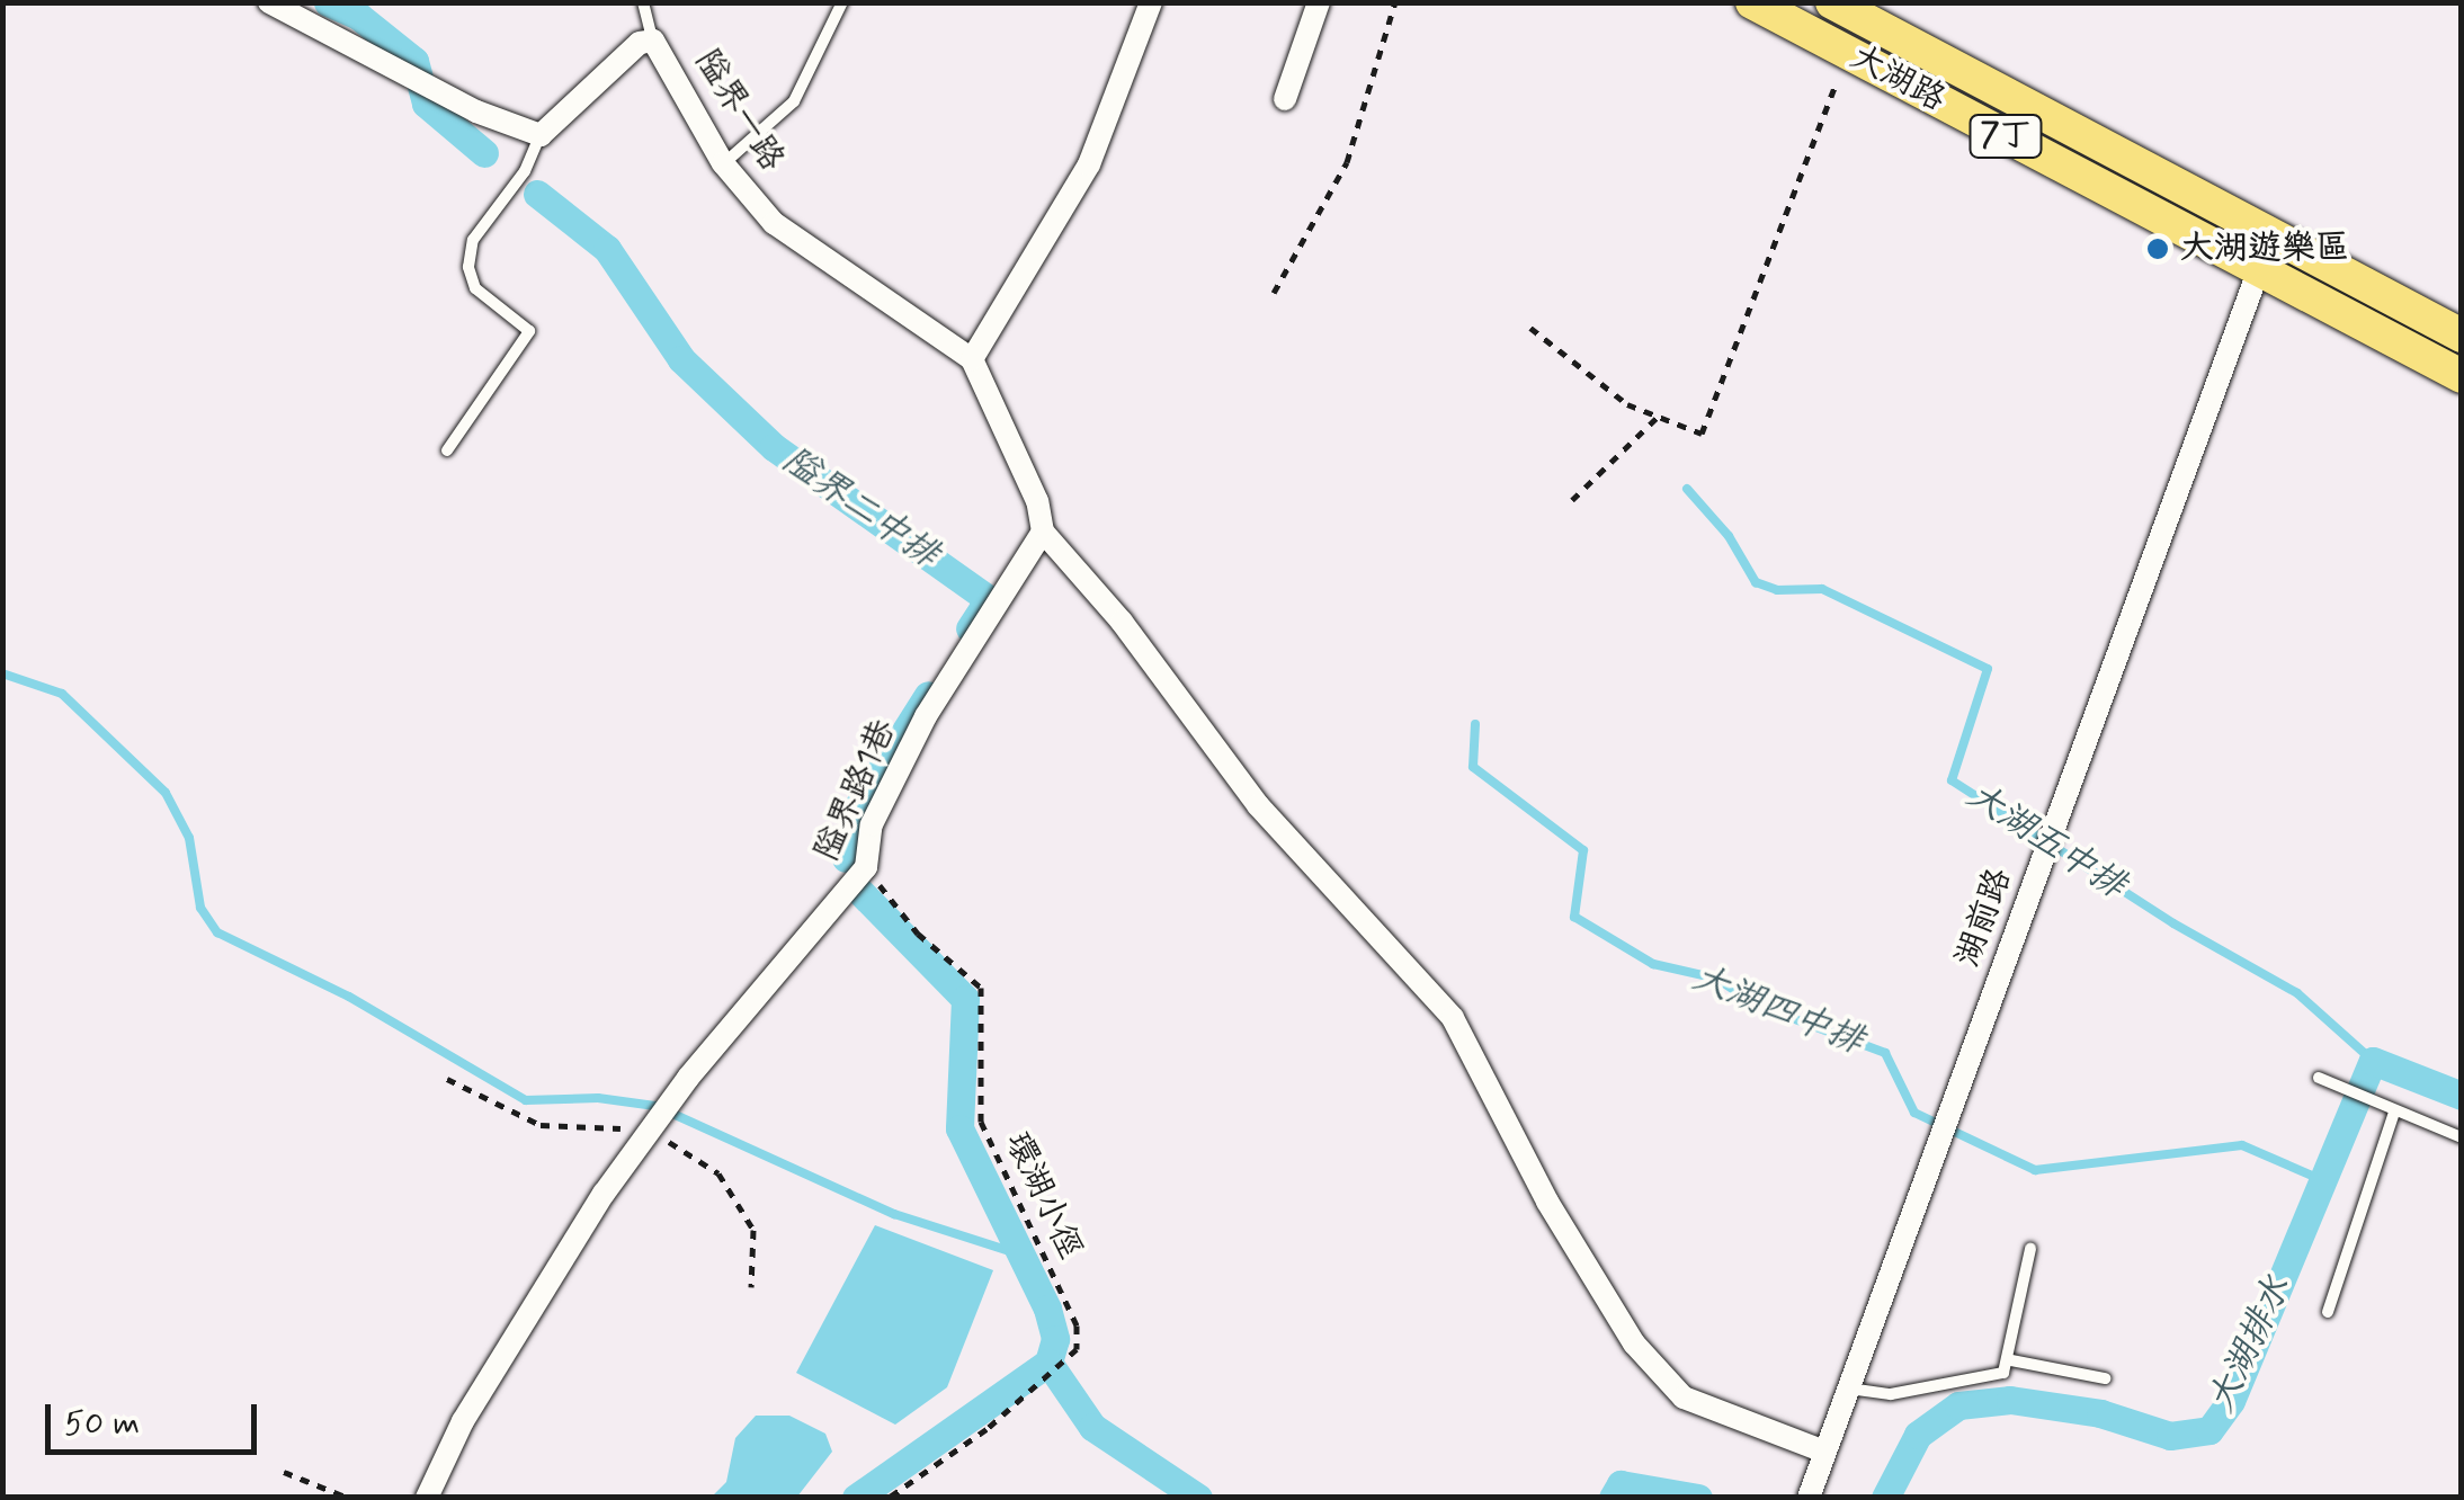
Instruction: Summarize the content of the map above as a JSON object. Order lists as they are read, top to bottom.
{
  "streets": {
    "main road": ["大湖路", "7丁"],
    "street": ["隘界一路", "隘界路1巷", "湖前路"],
    "path": ["環湖小徑"]
  },
  "crossings": [
    ["大湖路", "湖前路"],
    ["隘界路1巷", "環湖小徑"]
  ],
  "water": [
    "隘界二中排",
    "大湖五中排",
    "大湖四中排",
    "大湖排水"
  ],
  "places": ["大湖遊樂區"],
  "scale_bar": "50 m"
}
